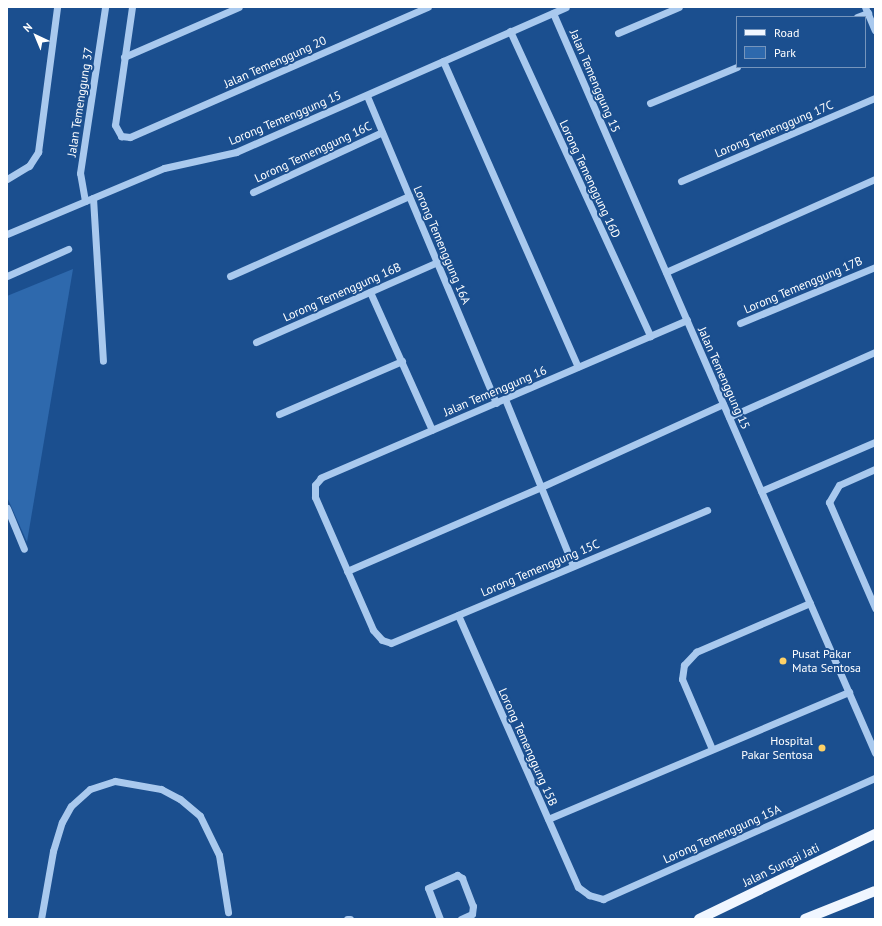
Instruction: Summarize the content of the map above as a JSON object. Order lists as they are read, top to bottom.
{
  "streets": {
    "main road": ["Jalan Sungai Jati"],
    "street": [
      "Jalan Temenggung 20",
      "Jalan Temenggung 15",
      "Jalan Temenggung 37",
      "Lorong Temenggung 15",
      "Lorong Temenggung 17C",
      "Lorong Temenggung 16C",
      "Lorong Temenggung 16D",
      "Lorong Temenggung 16A",
      "Lorong Temenggung 17B",
      "Lorong Temenggung 16B",
      "Jalan Temenggung 16",
      "Lorong Temenggung 15C",
      "Lorong Temenggung 15B",
      "Lorong Temenggung 15A"
    ]
  },
  "crossings": [
    ["Jalan Temenggung 15", "Lorong Temenggung 15"],
    ["Jalan Temenggung 15", "Jalan Temenggung 16"],
    ["Jalan Temenggung 37", "Lorong Temenggung 15"],
    ["Lorong Temenggung 15", "Lorong Temenggung 16D"],
    ["Lorong Temenggung 15", "Lorong Temenggung 16A"],
    ["Lorong Temenggung 16C", "Lorong Temenggung 16A"],
    ["Lorong Temenggung 16D", "Jalan Temenggung 16"],
    ["Lorong Temenggung 16A", "Lorong Temenggung 16B"],
    ["Lorong Temenggung 16A", "Jalan Temenggung 16"],
    ["Jalan Temenggung 16", "Lorong Temenggung 15C"],
    ["Lorong Temenggung 15C", "Lorong Temenggung 15B"],
    ["Lorong Temenggung 15B", "Lorong Temenggung 15A"]
  ],
  "places": ["Pusat Pakar Mata Sentosa", "Hospital Pakar Sentosa"],
  "legend": ["Road", "Park"],
  "north": "top left"
}
